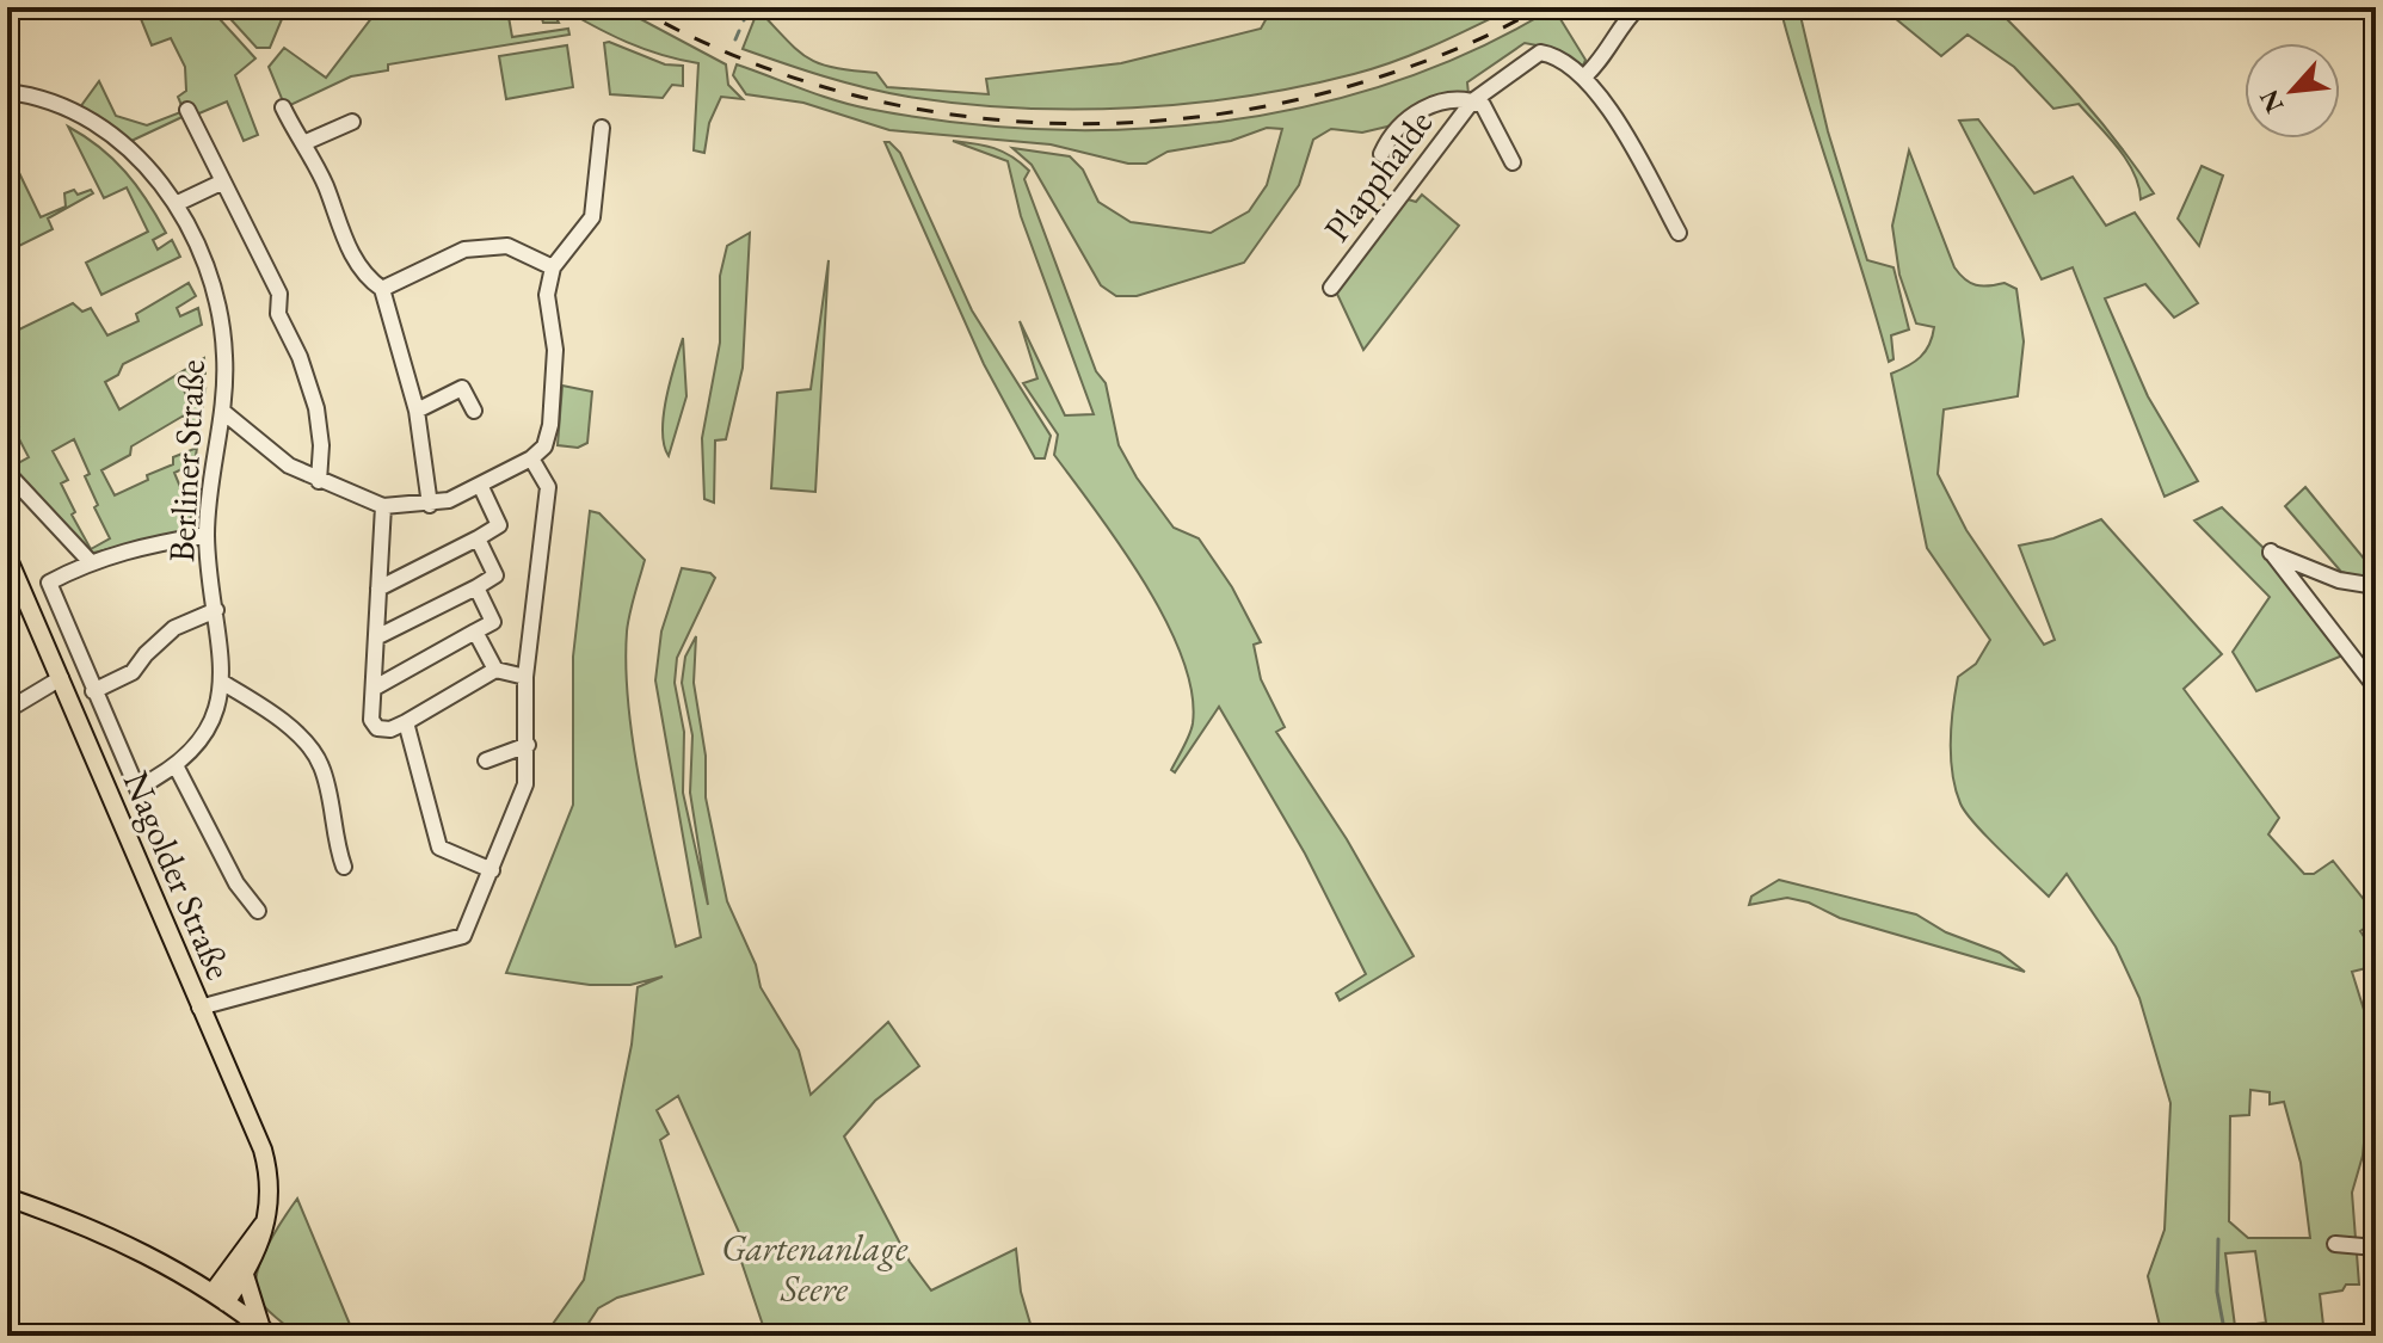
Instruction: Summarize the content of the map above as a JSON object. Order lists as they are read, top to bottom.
{
  "streets": {
    "main road": ["Nagolder Straße"],
    "street": ["Plapphalde", "Berliner Straße"]
  },
  "parks": ["Gartenanlage Seere"],
  "north": "bottom left"
}
